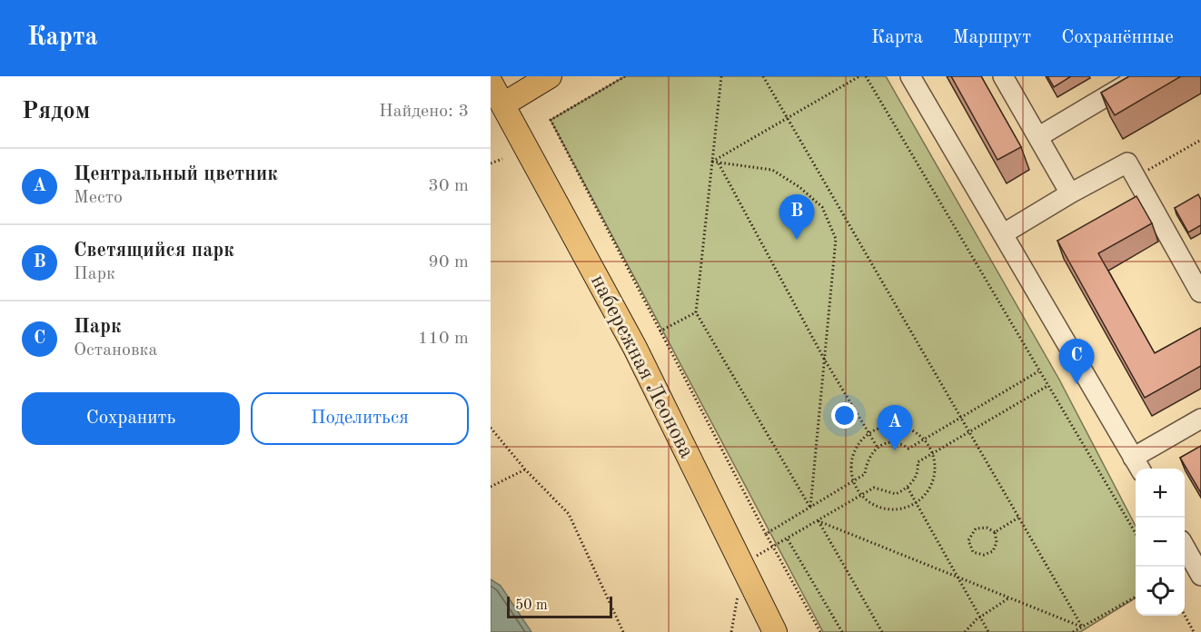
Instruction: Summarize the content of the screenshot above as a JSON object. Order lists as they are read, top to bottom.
{
  "streets": {
    "main road": ["набережная Леонова"]
  },
  "scale_bar": "50 m",
  "page": {
    "header": "Карта",
    "nav": ["Карта", "Маршрут", "Сохранённые"],
    "heading": ["Рядом", "Найдено: 3"],
    "list": [
      {
        "mark": "A",
        "name": "Центральный цветник",
        "note": "Место",
        "value": "30 m"
      },
      {
        "mark": "B",
        "name": "Светящийся парк",
        "note": "Парк",
        "value": "90 m"
      },
      {
        "mark": "C",
        "name": "Парк",
        "note": "Остановка",
        "value": "110 m"
      }
    ],
    "pins": ["B", "C", "A"],
    "buttons": ["Сохранить", "Поделиться"],
    "map_buttons": ["+", "−"],
    "scale": "50 m"
  }
}
